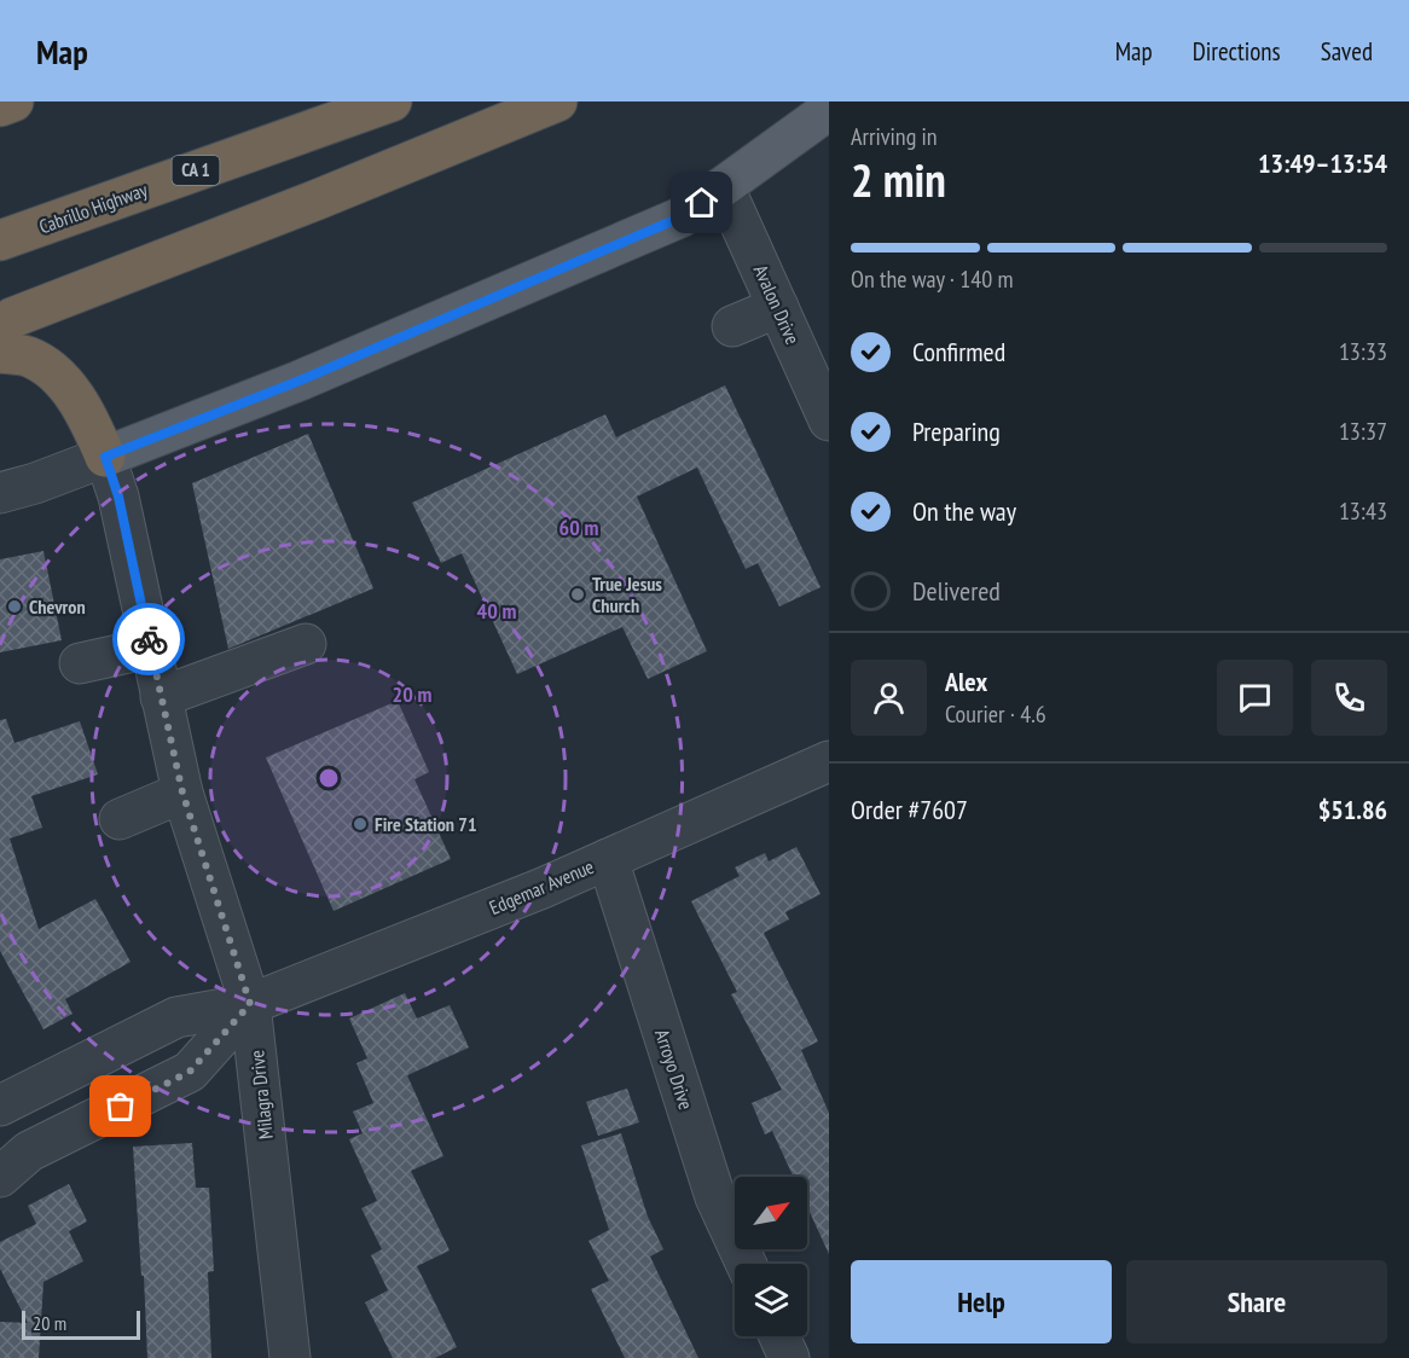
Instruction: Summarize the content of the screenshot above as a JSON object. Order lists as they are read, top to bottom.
{
  "streets": {
    "highway": ["CA 1", "Cabrillo Highway"],
    "street": [
      "Avalon Drive",
      "Edgemar Avenue",
      "Arroyo Drive",
      "Milagra Drive"
    ]
  },
  "crossings": [
    ["Edgemar Avenue", "Arroyo Drive"],
    ["Edgemar Avenue", "Milagra Drive"]
  ],
  "places": ["True Jesus Church", "Chevron", "Fire Station 71"],
  "scale_bar": "20 m",
  "north": "top right",
  "page": {
    "header": "Map",
    "nav": ["Map", "Directions", "Saved"],
    "heading": ["2 min", "Arriving in", "13:49–13:54"],
    "panel": [
      "Alex",
      "Courier · 4.6",
      "Order #7607",
      "$51.86"
    ],
    "bar": "On the way · 140 m",
    "list": [
      ["Confirmed", "13:33"],
      ["Preparing", "13:37"],
      ["On the way", "13:43"],
      "Delivered"
    ],
    "buttons": ["Help", "Share"],
    "scale": "20 m"
  },
  "rings": ["60 m", "40 m", "20 m"]
}
